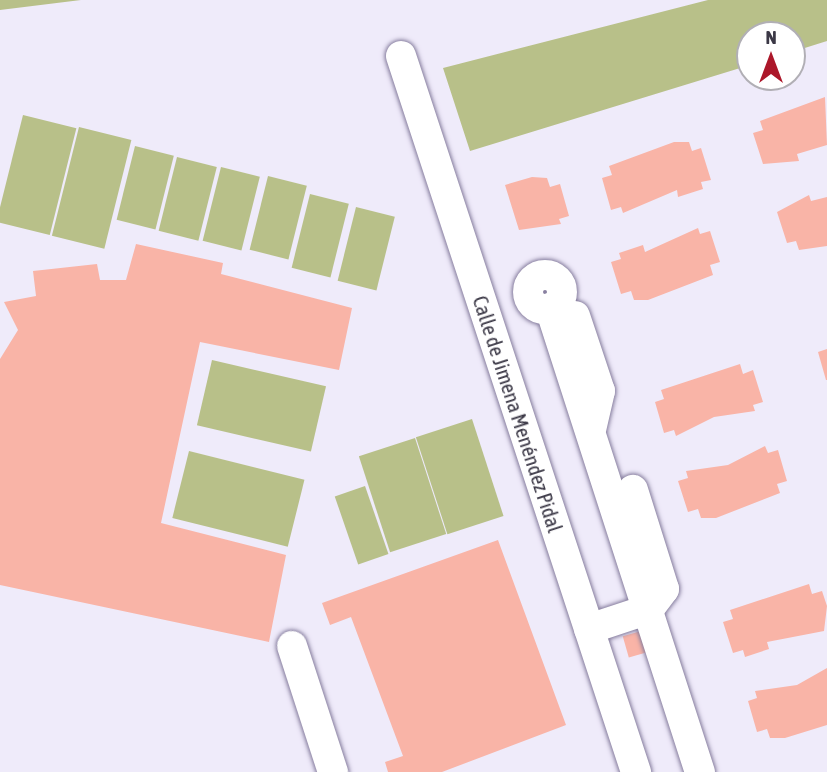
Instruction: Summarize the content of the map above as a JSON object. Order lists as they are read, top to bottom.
{
  "streets": {
    "street": ["Calle de Jimena Menéndez Pidal"]
  },
  "north": "top"
}
